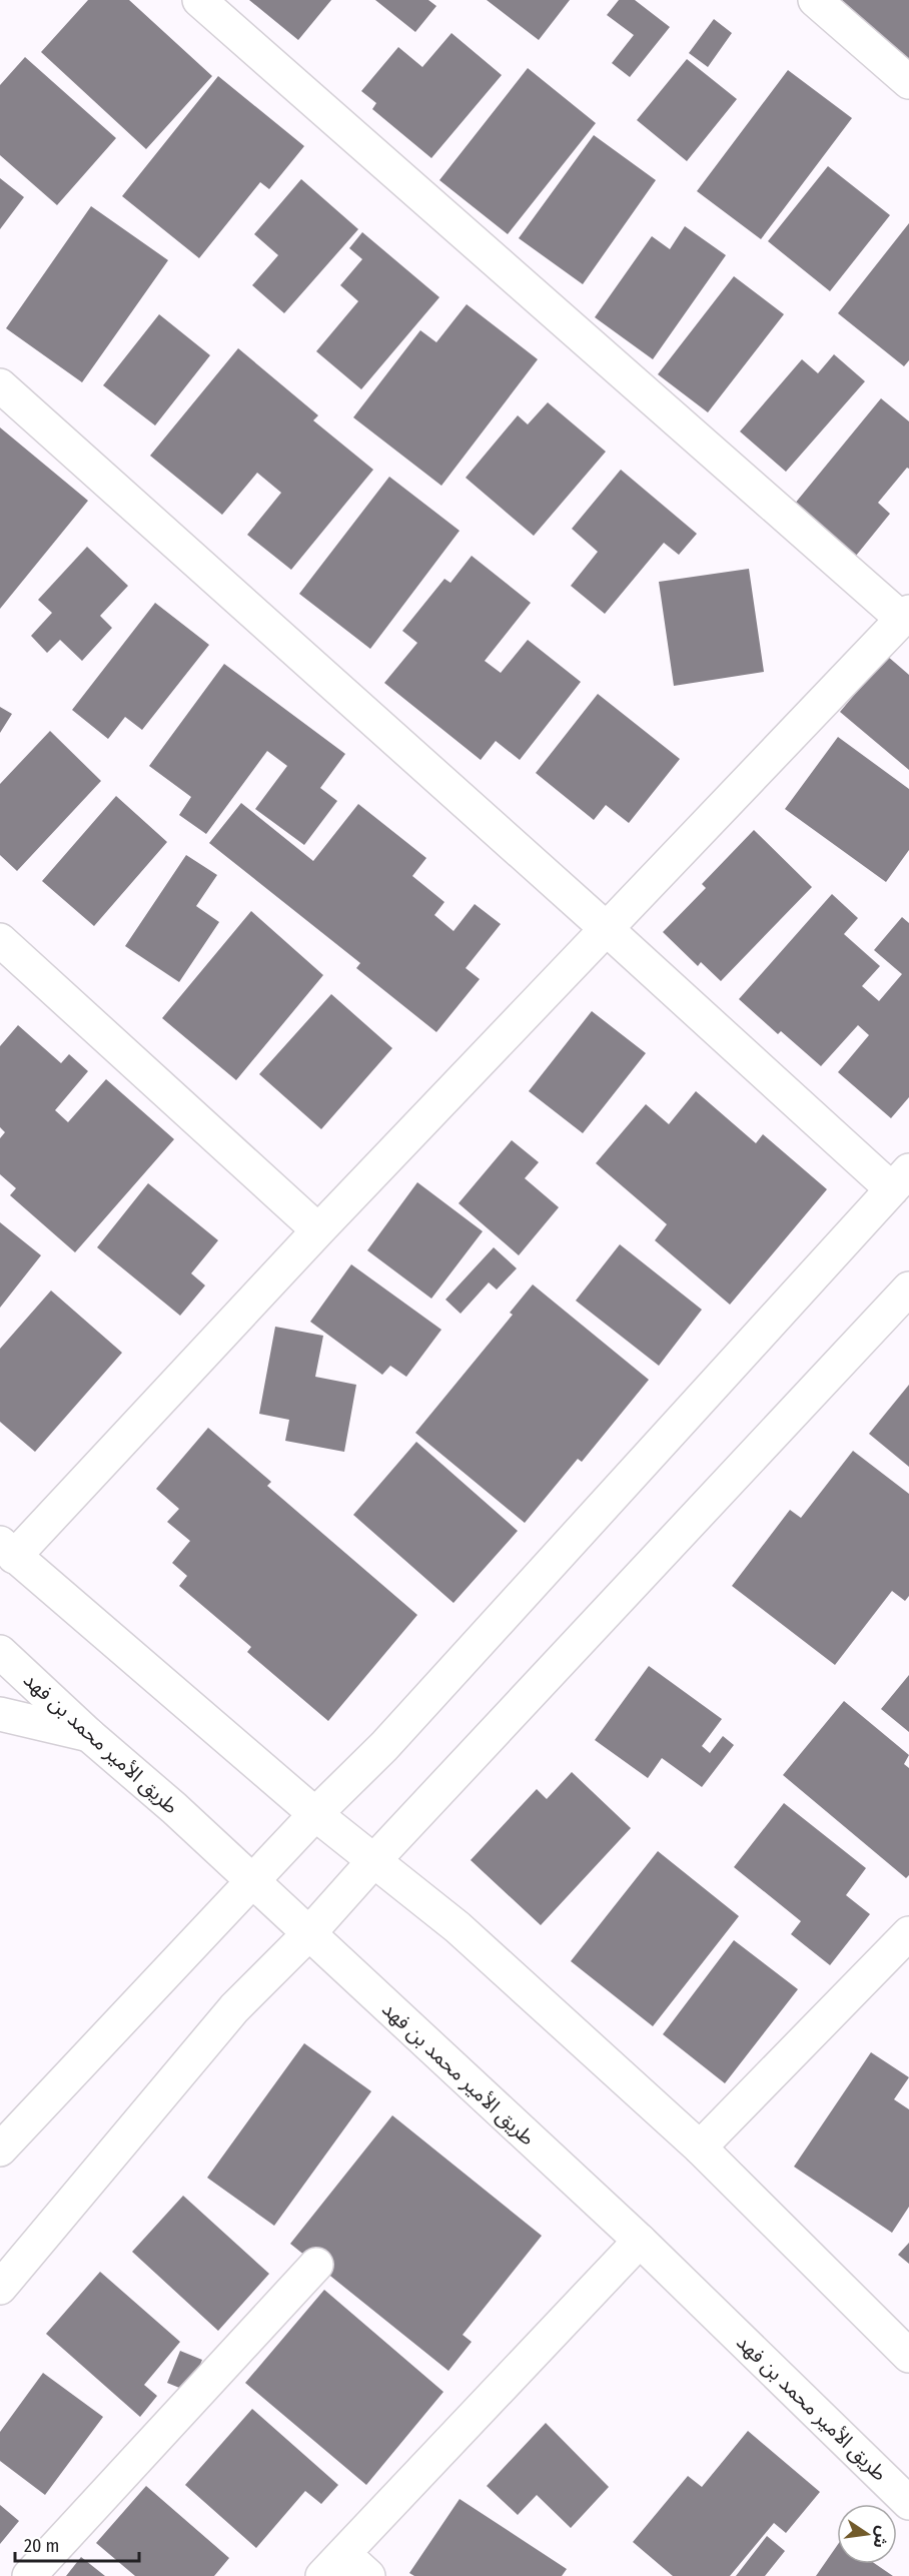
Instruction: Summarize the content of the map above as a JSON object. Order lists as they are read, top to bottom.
{
  "streets": {
    "main road": ["طريق الأمير محمد بن فهد"]
  },
  "scale_bar": "20 m",
  "north": "right"
}
